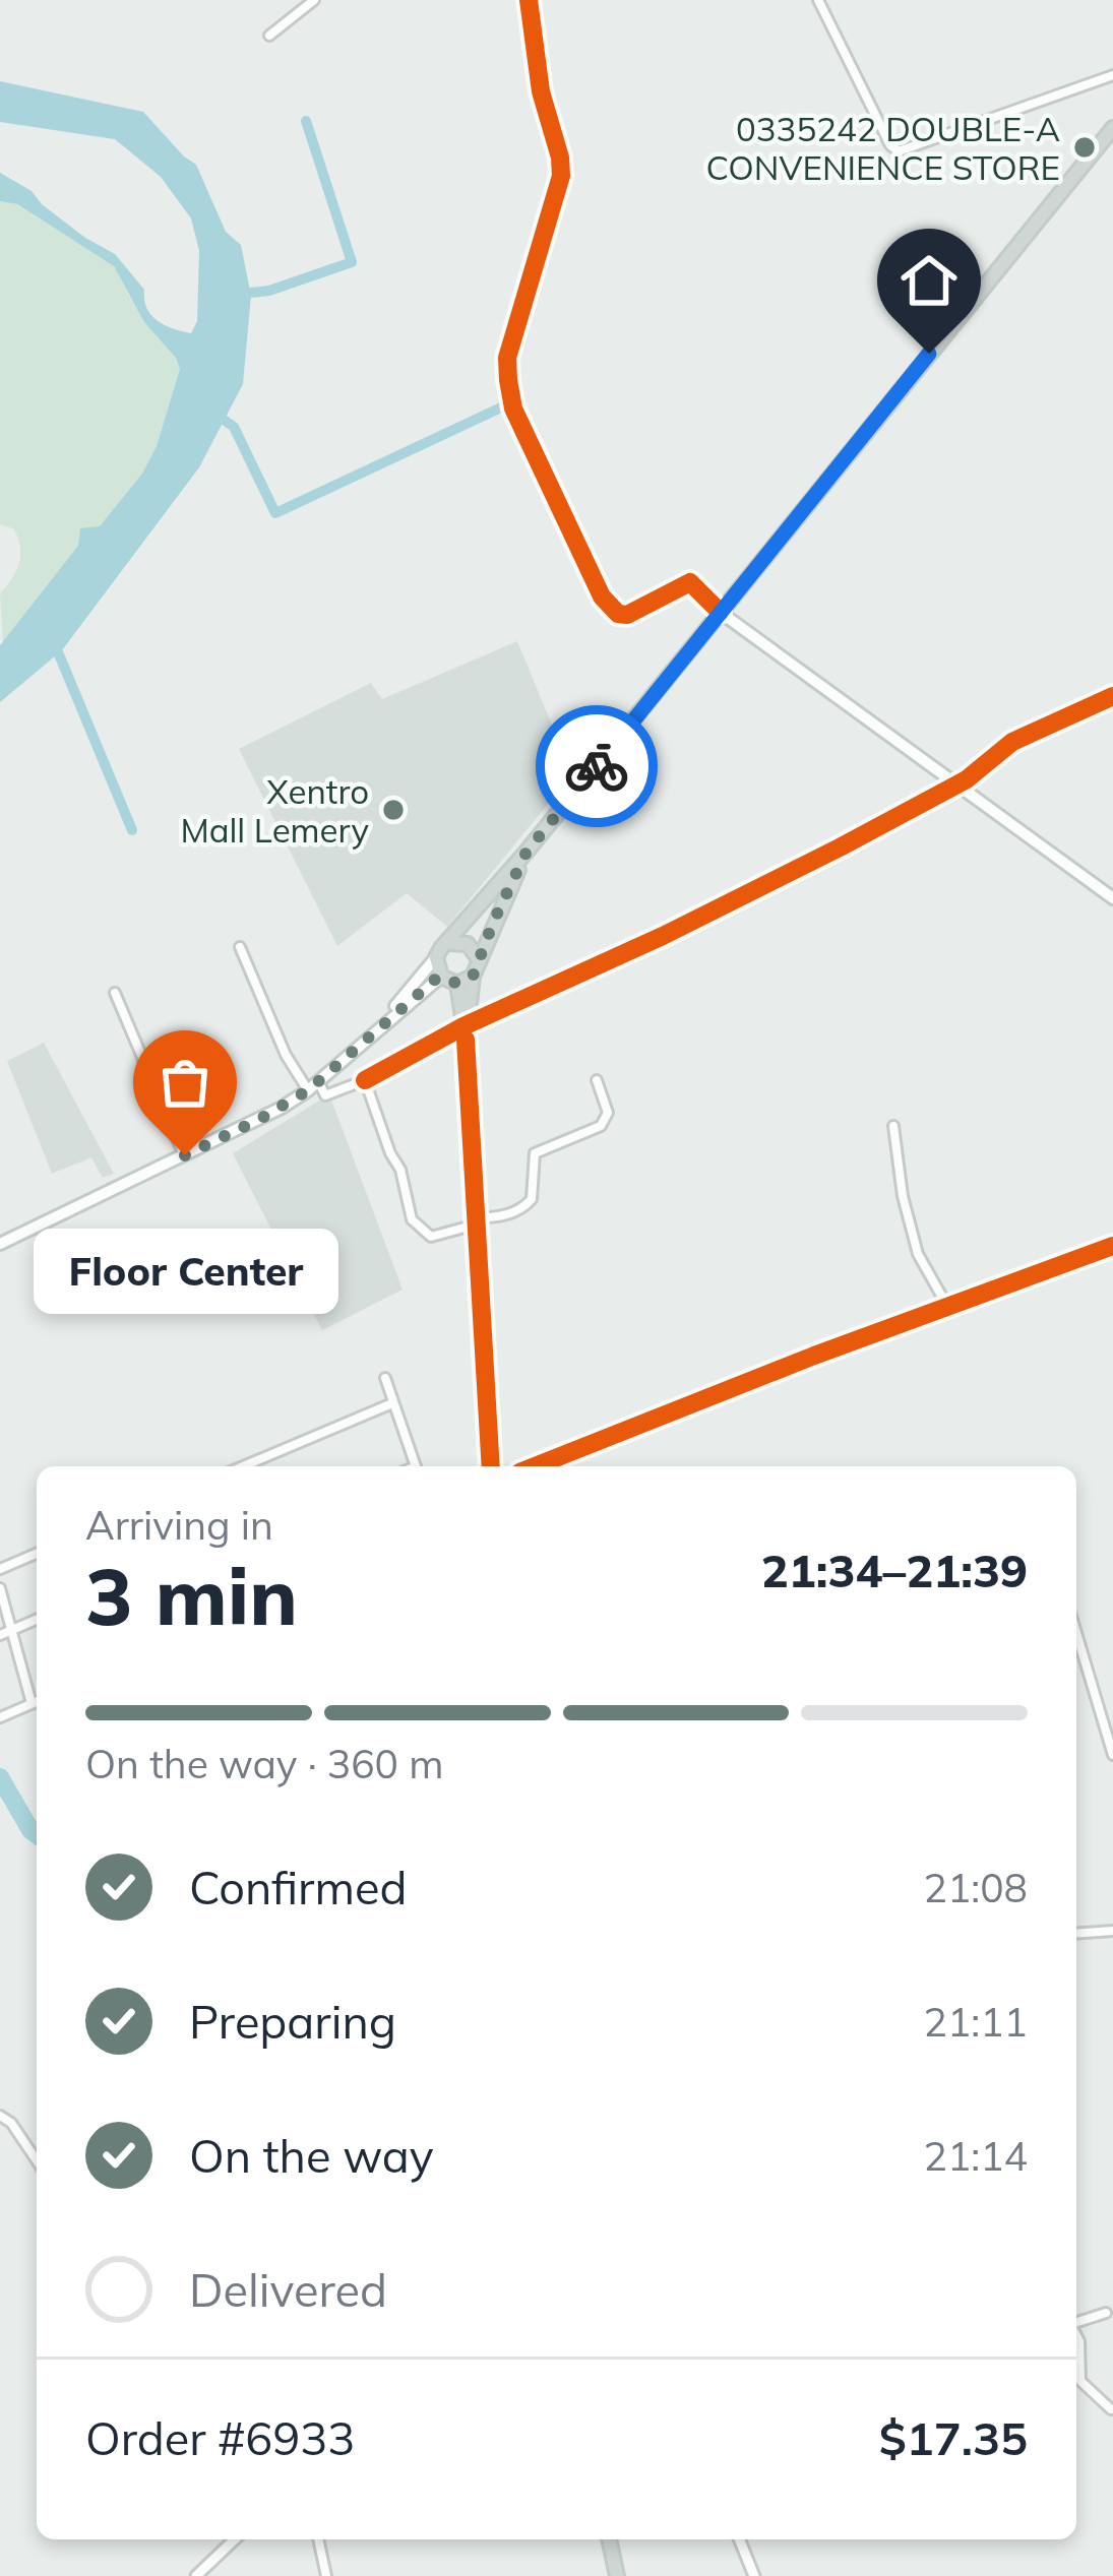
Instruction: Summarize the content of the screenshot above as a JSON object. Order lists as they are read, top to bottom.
{
  "places": ["0335242 DOUBLE-A CONVENIENCE STORE", "Xentro Mall Lemery", "Floor Center"],
  "page": {
    "bubble": "Floor Center",
    "heading": ["3 min", "Arriving in", "21:34–21:39"],
    "panel": ["Order #6933", "$17.35"],
    "bar": "On the way · 360 m",
    "list": [
      ["Confirmed", "21:08"],
      ["Preparing", "21:11"],
      ["On the way", "21:14"],
      "Delivered"
    ]
  }
}
